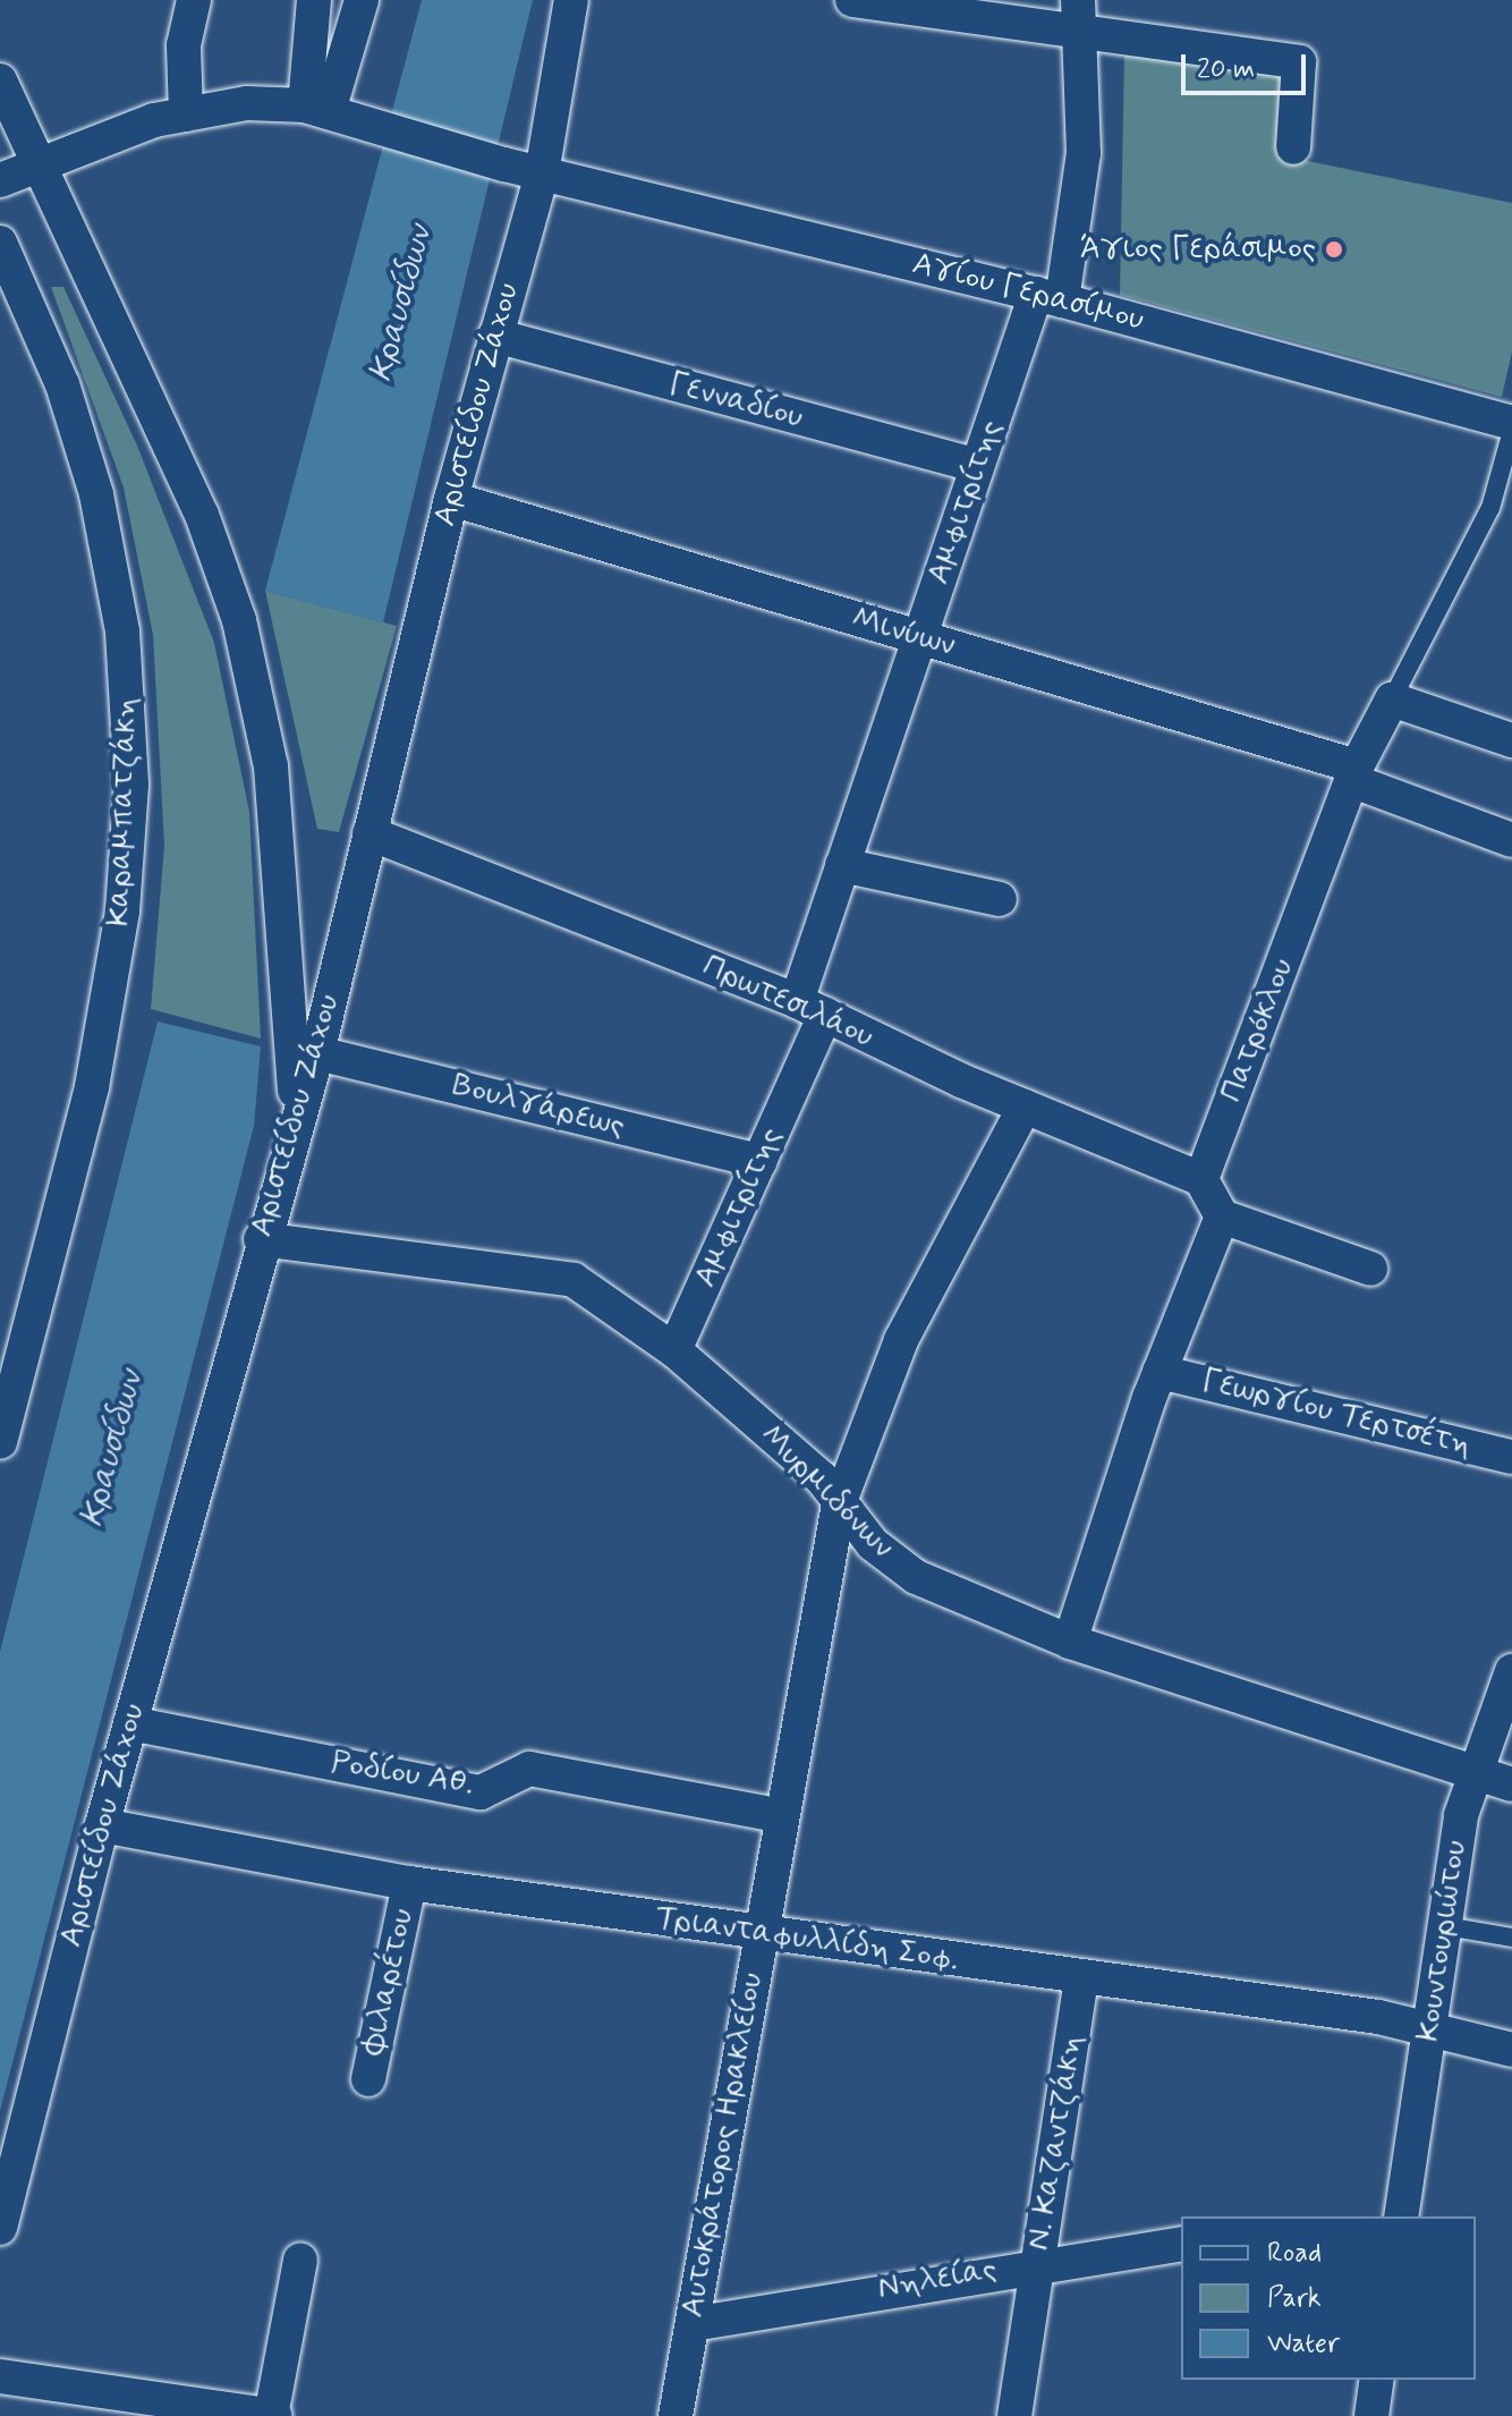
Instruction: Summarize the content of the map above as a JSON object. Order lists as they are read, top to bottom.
{
  "streets": {
    "street": [
      "Αγίου Γερασίμου",
      "Γενναδίου",
      "Αριστείδου Ζάχου",
      "Αμφιτρίτης",
      "Μινύων",
      "Καραμπατζάκη",
      "Πρωτεσιλάου",
      "Πατρόκλου",
      "Βουλγάρεως",
      "Γεωργίου Τερτσέτη",
      "Μυρμιδόνων",
      "Ροδίου Αθ.",
      "Τριανταφυλλίδη Σοφ.",
      "Κουντουριώτου",
      "Φιλαρέτου",
      "Ν. Καζαντζάκη",
      "Αυτοκράτορος Ηρακλείου",
      "Νηλείας"
    ]
  },
  "crossings": [
    ["Αγίου Γερασίμου", "Αριστείδου Ζάχου"],
    ["Αγίου Γερασίμου", "Αμφιτρίτης"],
    ["Γενναδίου", "Αριστείδου Ζάχου"],
    ["Γενναδίου", "Αμφιτρίτης"],
    ["Αριστείδου Ζάχου", "Μινύων"],
    ["Αριστείδου Ζάχου", "Πρωτεσιλάου"],
    ["Αριστείδου Ζάχου", "Βουλγάρεως"],
    ["Αριστείδου Ζάχου", "Μυρμιδόνων"],
    ["Αριστείδου Ζάχου", "Ροδίου Αθ."],
    ["Αριστείδου Ζάχου", "Τριανταφυλλίδη Σοφ."],
    ["Αμφιτρίτης", "Μινύων"],
    ["Αμφιτρίτης", "Πρωτεσιλάου"],
    ["Αμφιτρίτης", "Βουλγάρεως"],
    ["Αμφιτρίτης", "Μυρμιδόνων"],
    ["Μινύων", "Πατρόκλου"],
    ["Πρωτεσιλάου", "Πατρόκλου"],
    ["Πρωτεσιλάου", "Αυτοκράτορος Ηρακλείου"],
    ["Μυρμιδόνων", "Κουντουριώτου"],
    ["Μυρμιδόνων", "Αυτοκράτορος Ηρακλείου"],
    ["Ροδίου Αθ.", "Αυτοκράτορος Ηρακλείου"],
    ["Τριανταφυλλίδη Σοφ.", "Κουντουριώτου"],
    ["Τριανταφυλλίδη Σοφ.", "Φιλαρέτου"],
    ["Τριανταφυλλίδη Σοφ.", "Ν. Καζαντζάκη"],
    ["Τριανταφυλλίδη Σοφ.", "Αυτοκράτορος Ηρακλείου"],
    ["Ν. Καζαντζάκη", "Νηλείας"],
    ["Αυτοκράτορος Ηρακλείου", "Νηλείας"]
  ],
  "water": ["Κραυσίδων"],
  "places": ["Άγιος Γεράσιμος"],
  "legend": ["Road", "Park", "Water"],
  "scale_bar": "20 m"
}
